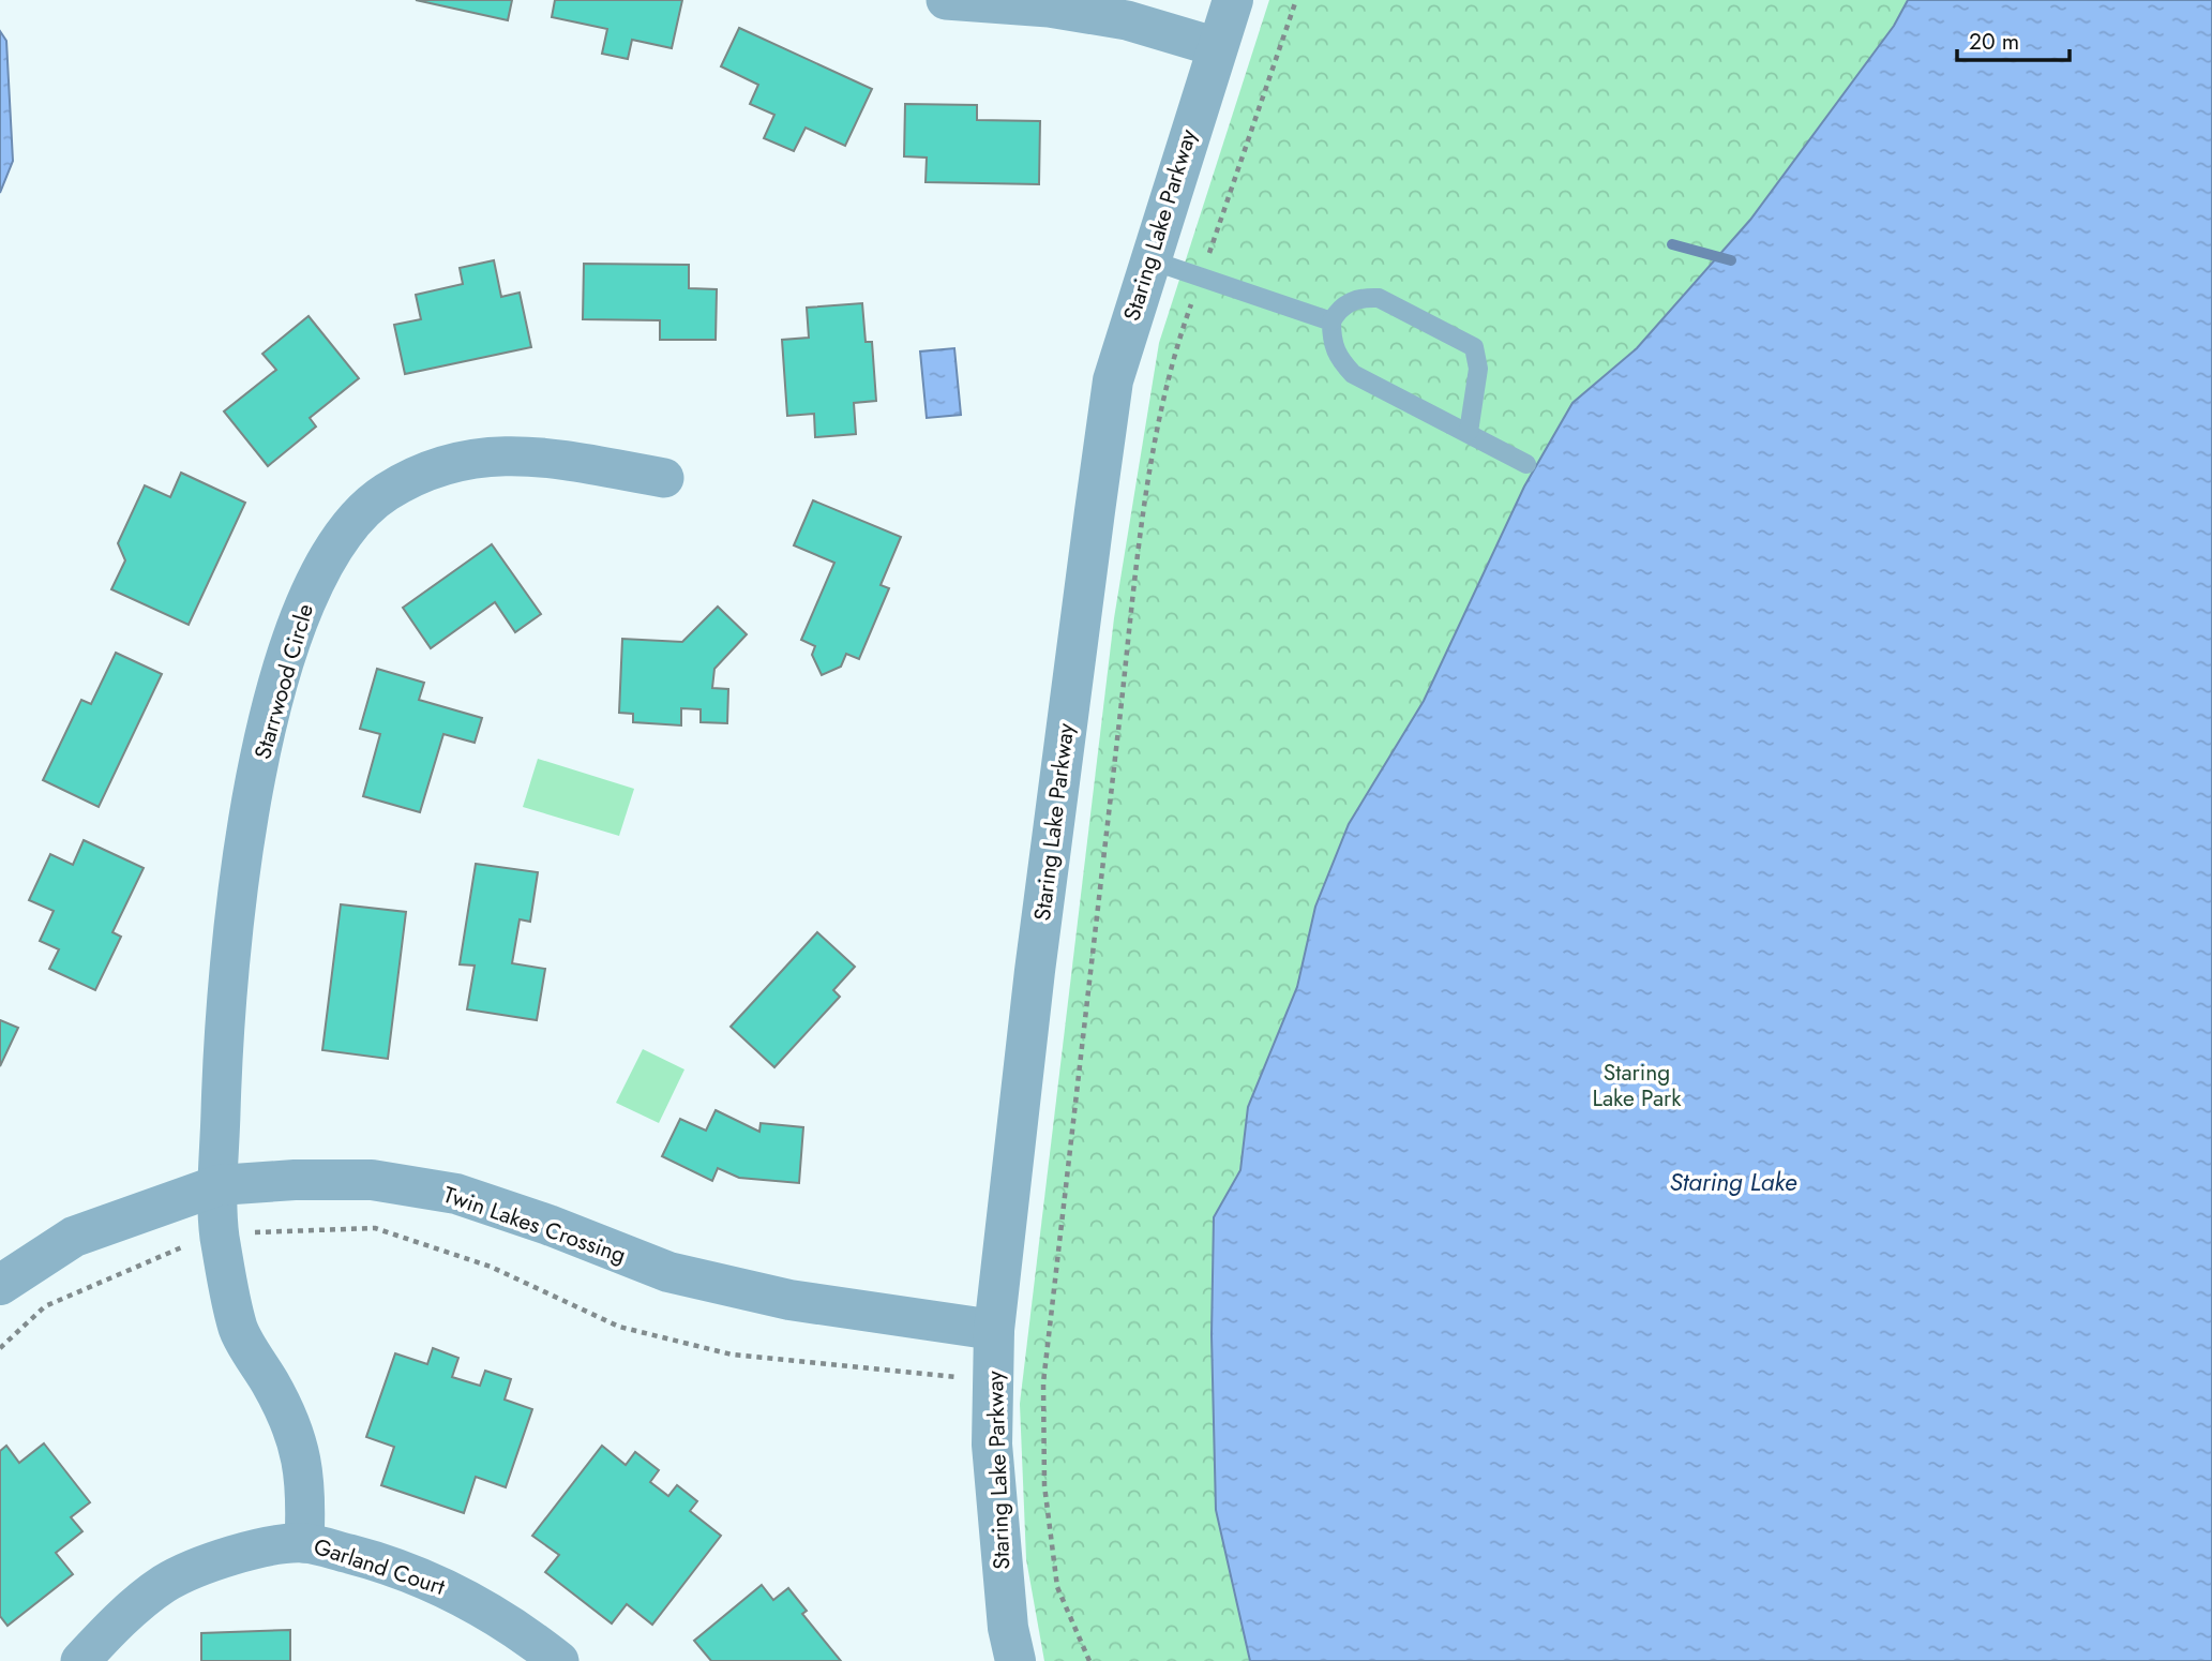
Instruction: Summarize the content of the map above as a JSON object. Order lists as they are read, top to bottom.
{
  "streets": {
    "street": [
      "Staring Lake Parkway",
      "Starrwood Circle",
      "Twin Lakes Crossing",
      "Garland Court"
    ]
  },
  "crossings": [
    ["Staring Lake Parkway", "Twin Lakes Crossing"],
    ["Starrwood Circle", "Twin Lakes Crossing"],
    ["Starrwood Circle", "Garland Court"]
  ],
  "water": ["Staring Lake"],
  "parks": ["Staring Lake Park"],
  "scale_bar": "20 m"
}
